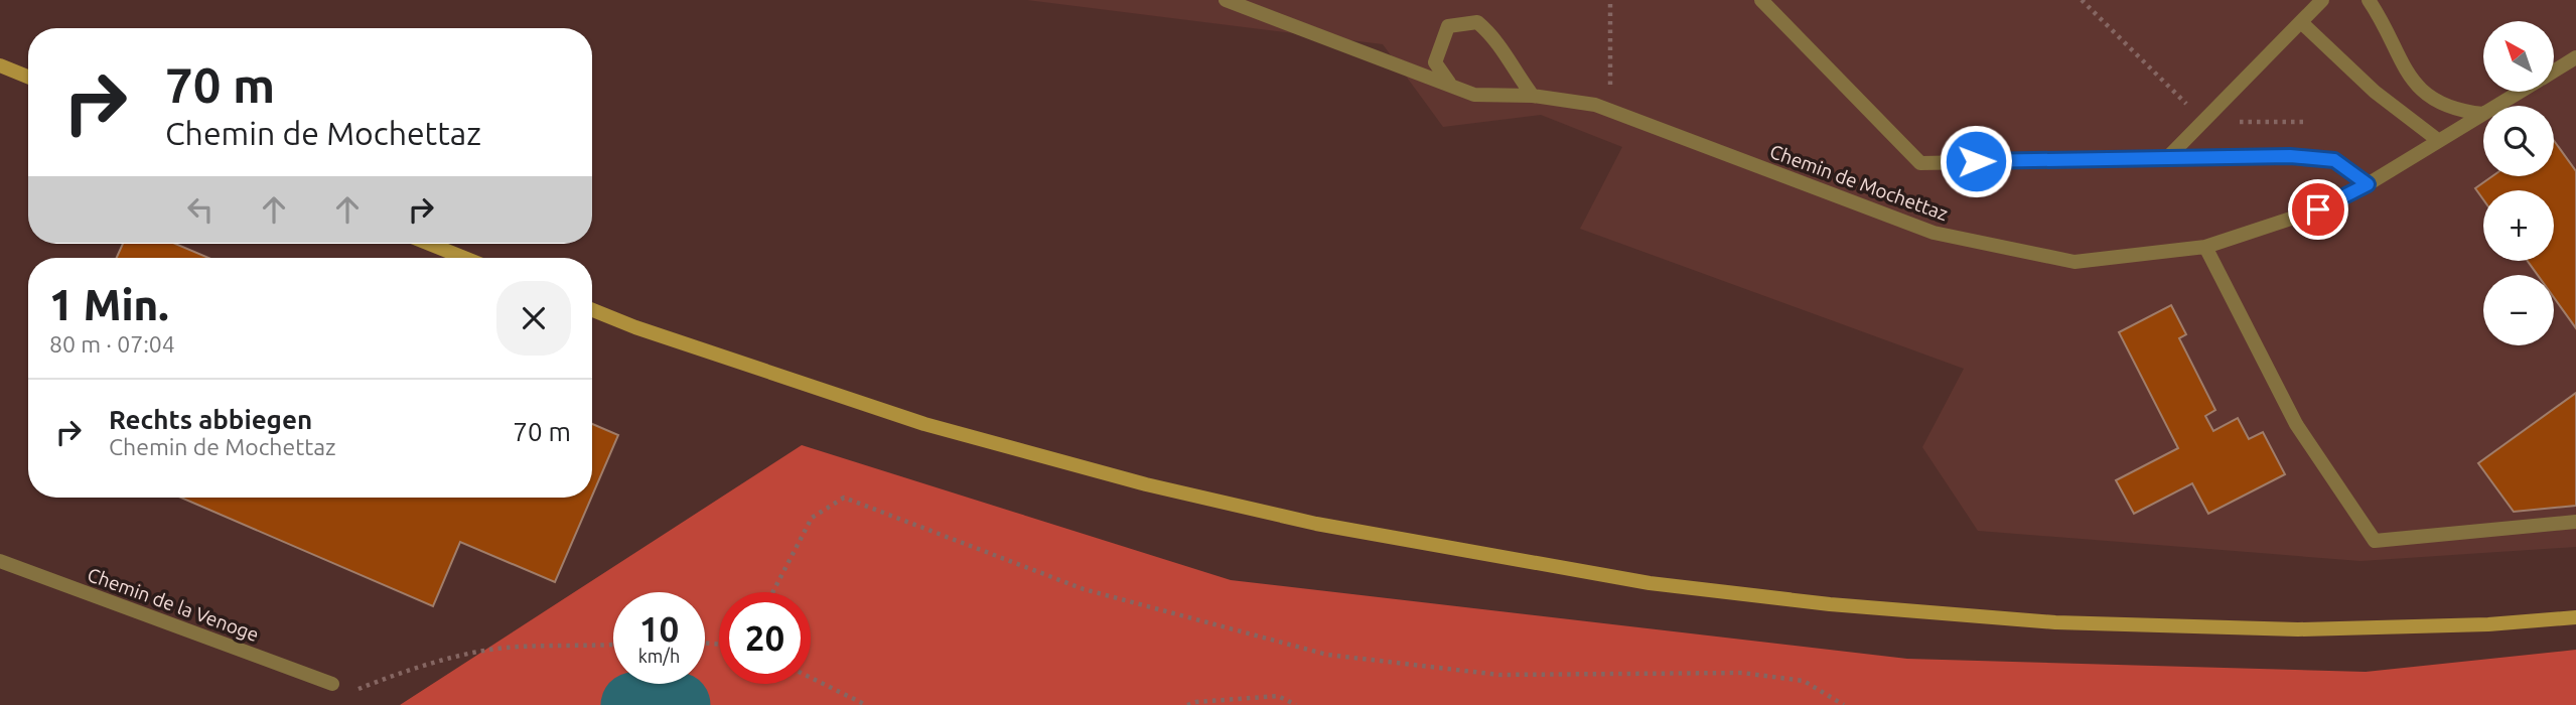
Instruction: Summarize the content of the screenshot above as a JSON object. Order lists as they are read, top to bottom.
{
  "streets": {
    "lane": ["Chemin de Mochettaz", "Chemin de la Venoge"]
  },
  "north": "top left",
  "page": {
    "map_buttons": ["+", "−"],
    "turn": ["70 m", "Chemin de Mochettaz"],
    "heading": ["1 Min.", "80 m · 07:04"],
    "list": [
      {
        "name": "Rechts abbiegen",
        "note": "Chemin de Mochettaz",
        "value": "70 m"
      }
    ],
    "speed": "10 km/h",
    "limit": "20"
  }
}
